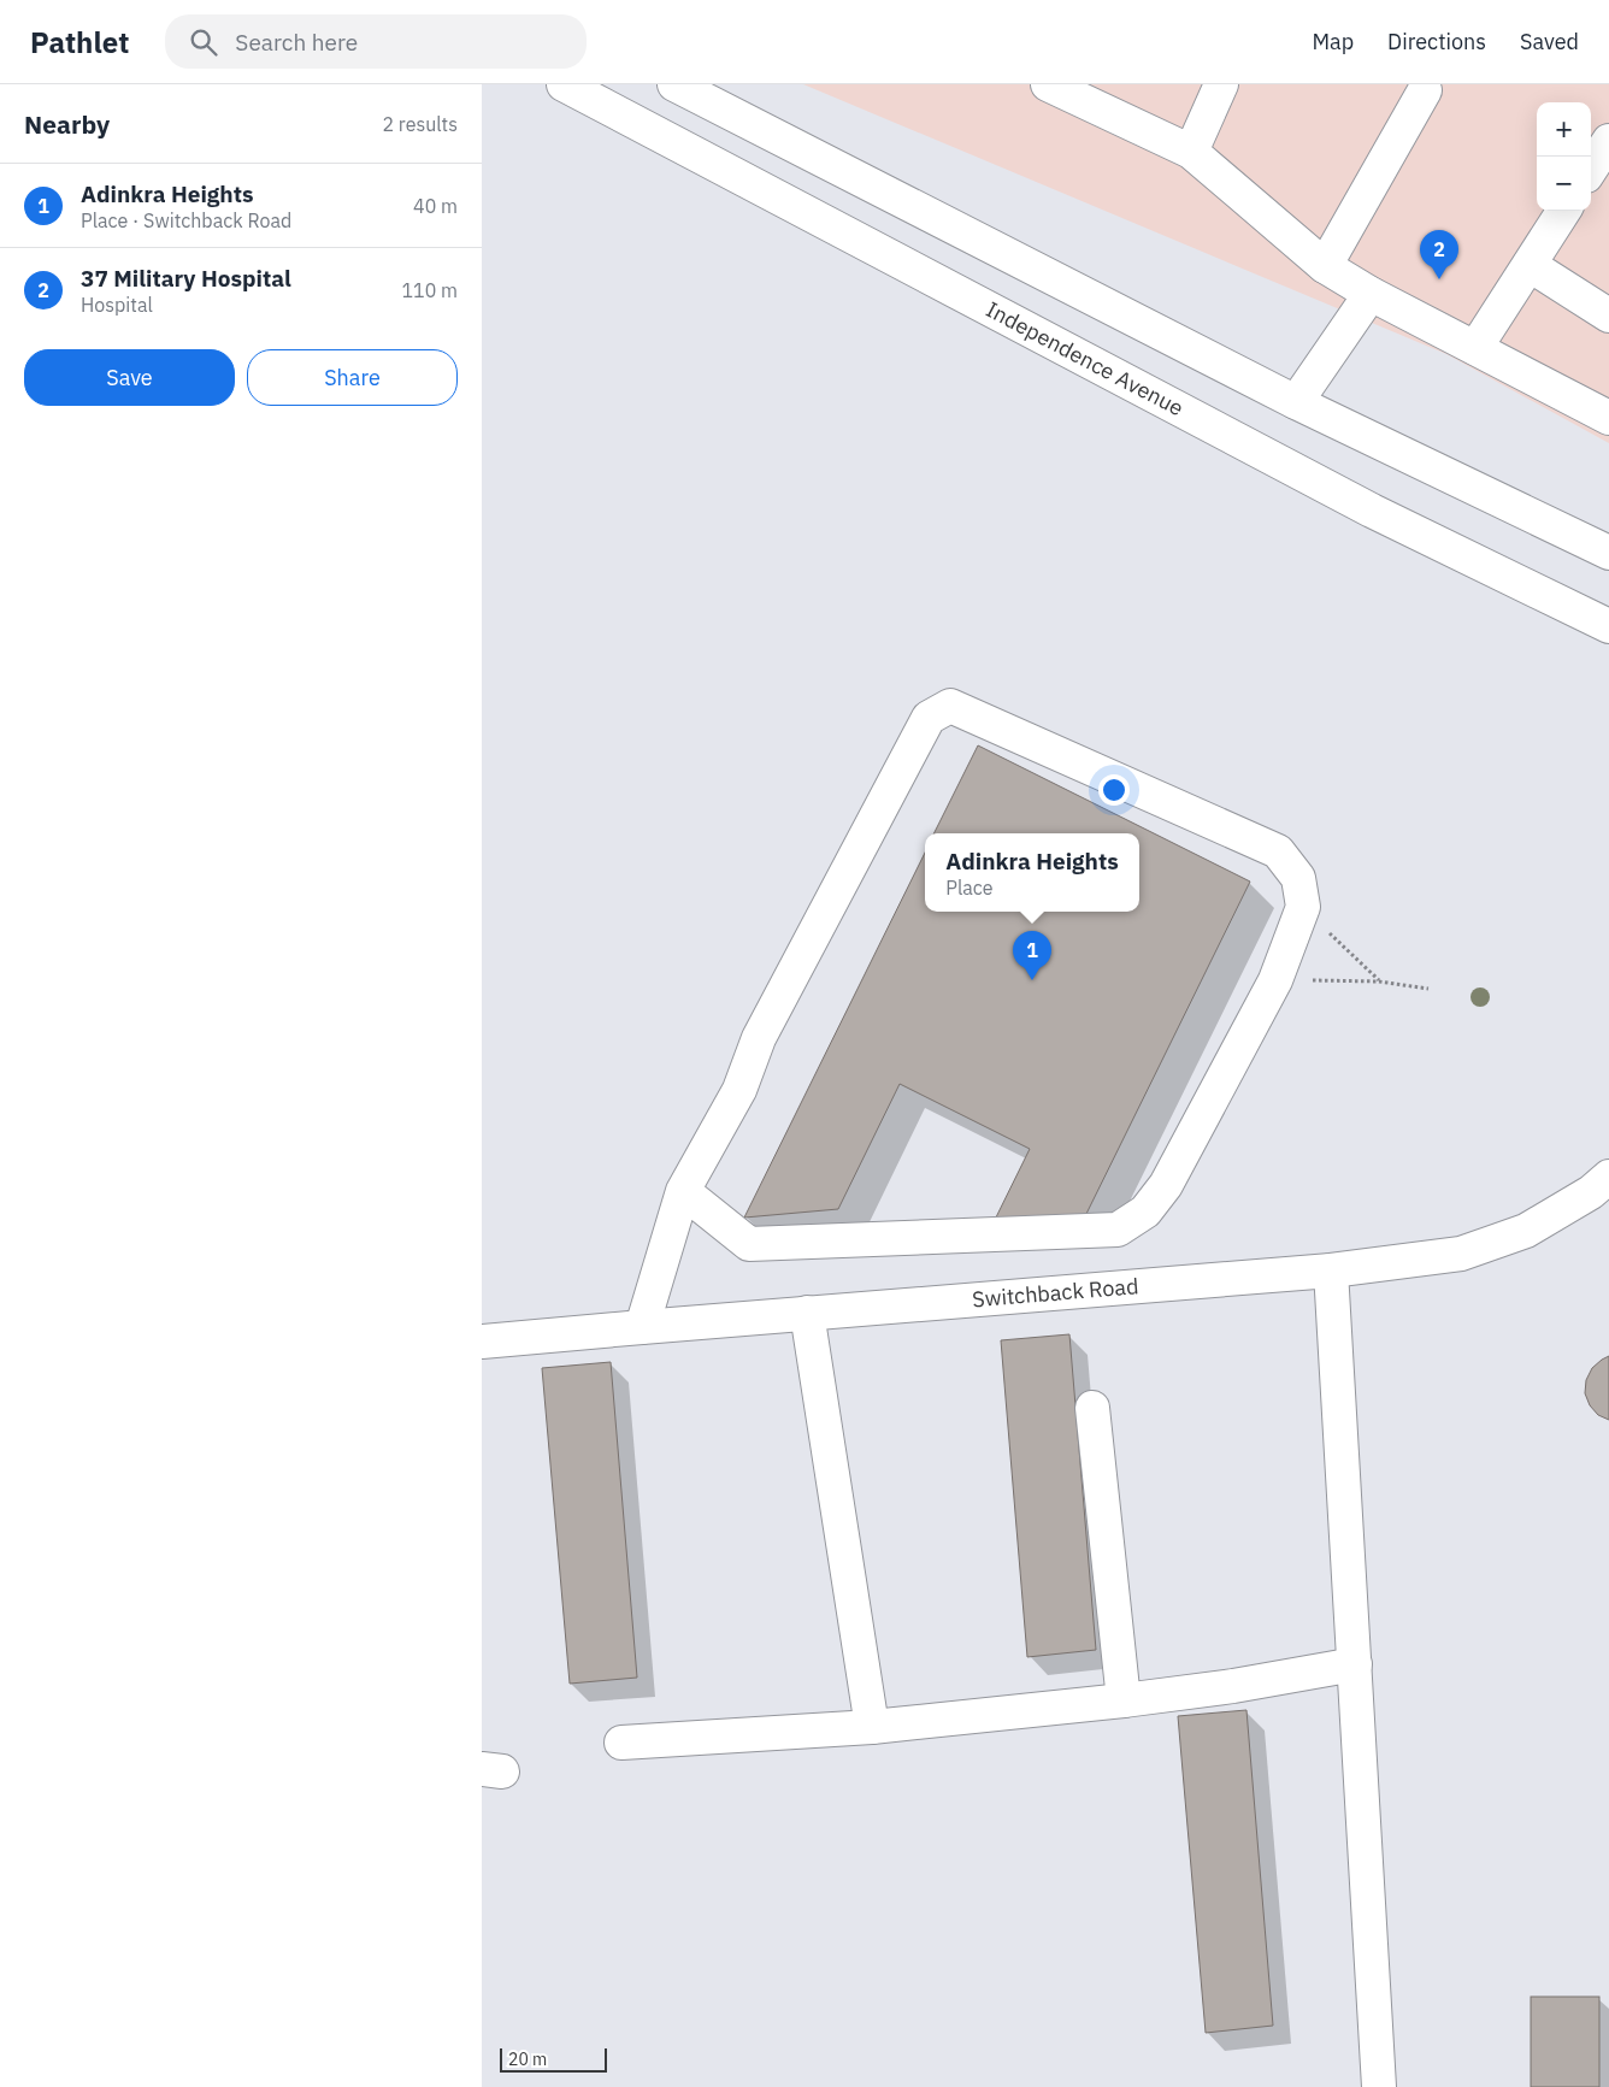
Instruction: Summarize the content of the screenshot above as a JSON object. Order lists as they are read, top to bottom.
{
  "streets": {
    "main road": ["Independence Avenue", "Switchback Road"]
  },
  "scale_bar": "20 m",
  "page": {
    "header": "Pathlet",
    "search": "Search here",
    "nav": ["Map", "Directions", "Saved"],
    "heading": ["Nearby", "2 results"],
    "map_buttons": ["+", "−"],
    "list": [
      {
        "mark": "1",
        "name": "Adinkra Heights",
        "note": "Place · Switchback Road",
        "value": "40 m"
      },
      {
        "mark": "2",
        "name": "37 Military Hospital",
        "note": "Hospital",
        "value": "110 m"
      }
    ],
    "pins": ["2", "1"],
    "buttons": ["Save", "Share"],
    "popup": ["Adinkra Heights", "Place"],
    "scale": "20 m"
  }
}
